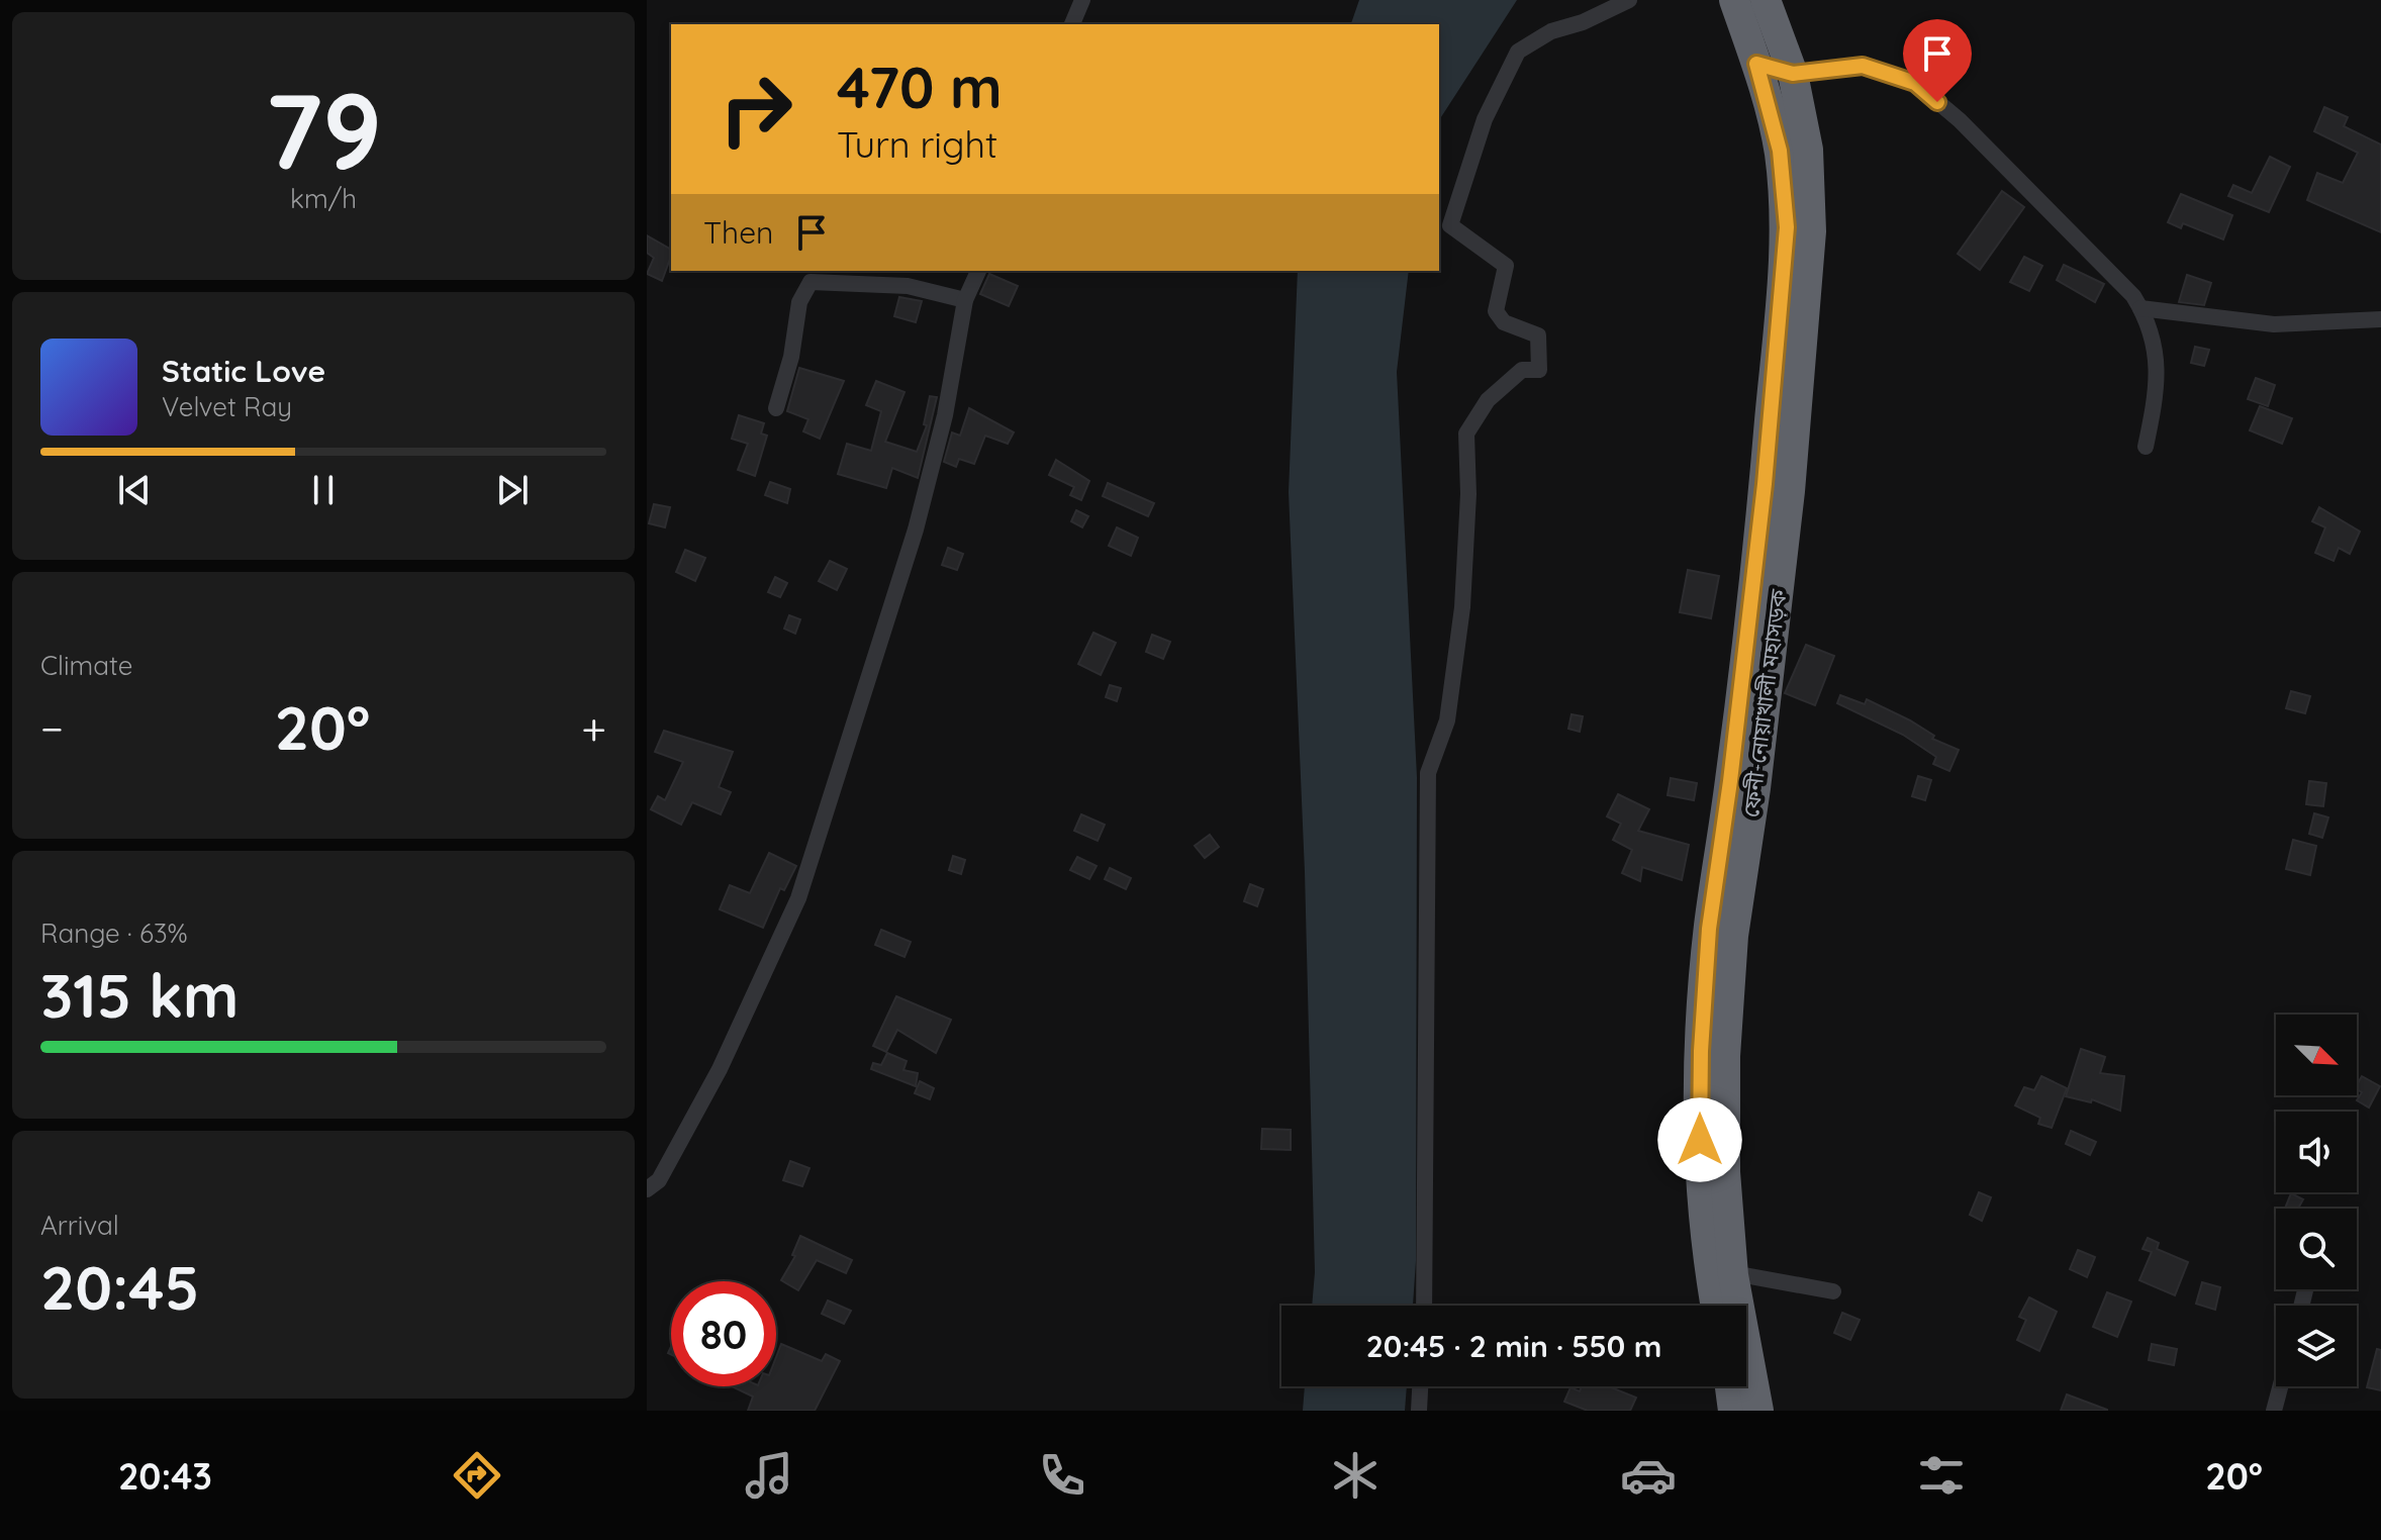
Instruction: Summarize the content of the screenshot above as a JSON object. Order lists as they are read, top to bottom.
{
  "streets": {
    "highway": ["ফেনী-নোয়াখালী মহাসড়ক"]
  },
  "north": "bottom right",
  "page": {
    "tile": [
      ["79", "km/h"],
      "Climate",
      ["Range · 63%", "315 km"],
      ["Arrival", "20:45"]
    ],
    "turn": ["470 m", "Turn right"],
    "then": "Then",
    "song": ["Static Love", "Velvet Ray"],
    "heat": ["−", "20°", "+"],
    "limit": "80",
    "trip": "20:45 · 2 min · 550 m",
    "tabs": ["20:43", "20°"]
  }
}
